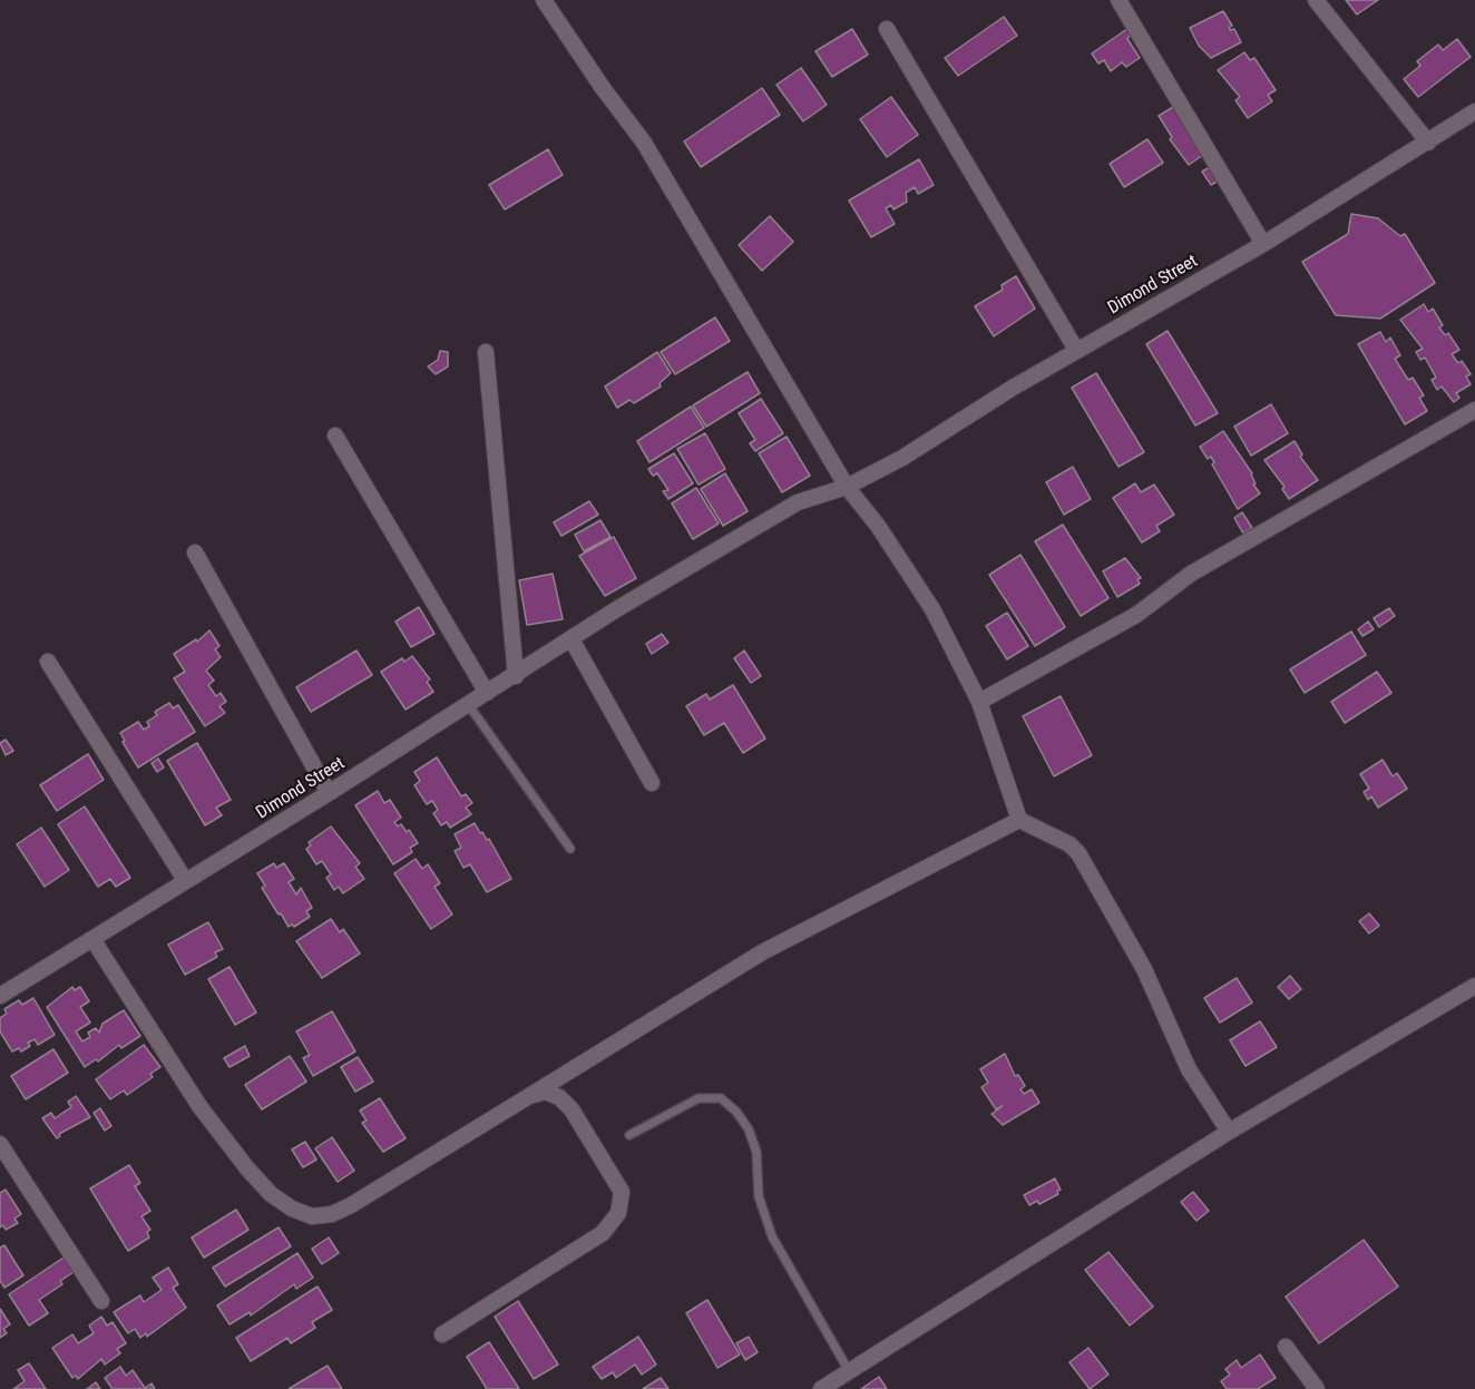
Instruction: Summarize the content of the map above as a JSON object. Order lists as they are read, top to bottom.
{
  "streets": {
    "street": ["Dimond Street"]
  }
}
